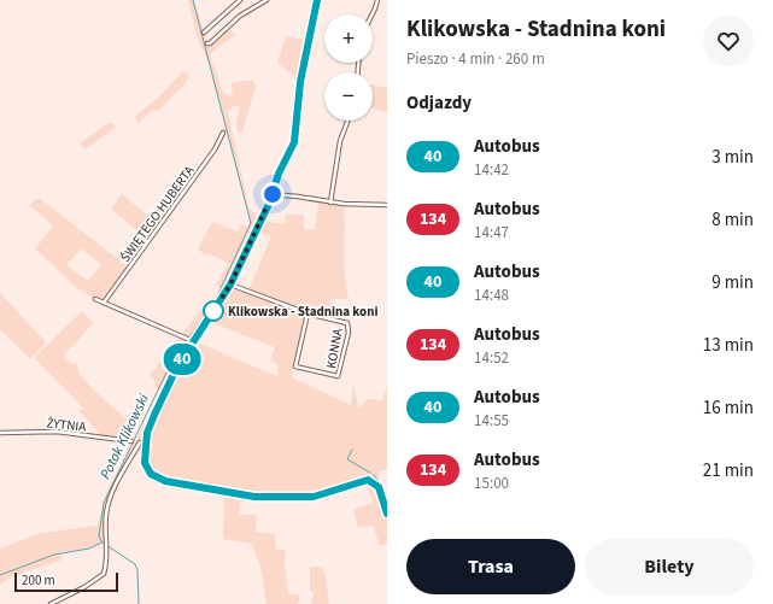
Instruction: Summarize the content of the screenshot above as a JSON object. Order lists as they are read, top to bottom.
{
  "streets": {
    "street": ["ŚWIĘTEGO HUBERTA", "KONNA", "ŻYTNIA"]
  },
  "water": ["Potok Klikowski"],
  "places": ["Klikowska - Stadnina koni"],
  "lines": ["bus line 40"],
  "scale_bar": "200 m",
  "page": {
    "on_map": "40",
    "heading": [
      ["Klikowska - Stadnina koni", "Pieszo · 4 min · 260 m"],
      "Odjazdy"
    ],
    "map_buttons": ["+", "−"],
    "list": [
      {
        "mark": "40",
        "name": "Autobus",
        "note": "14:42",
        "value": "3 min"
      },
      {
        "mark": "134",
        "name": "Autobus",
        "note": "14:47",
        "value": "8 min"
      },
      {
        "mark": "40",
        "name": "Autobus",
        "note": "14:48",
        "value": "9 min"
      },
      {
        "mark": "134",
        "name": "Autobus",
        "note": "14:52",
        "value": "13 min"
      },
      {
        "mark": "40",
        "name": "Autobus",
        "note": "14:55",
        "value": "16 min"
      },
      {
        "mark": "134",
        "name": "Autobus",
        "note": "15:00",
        "value": "21 min"
      }
    ],
    "buttons": ["Trasa", "Bilety"],
    "scale": "200 m"
  }
}
